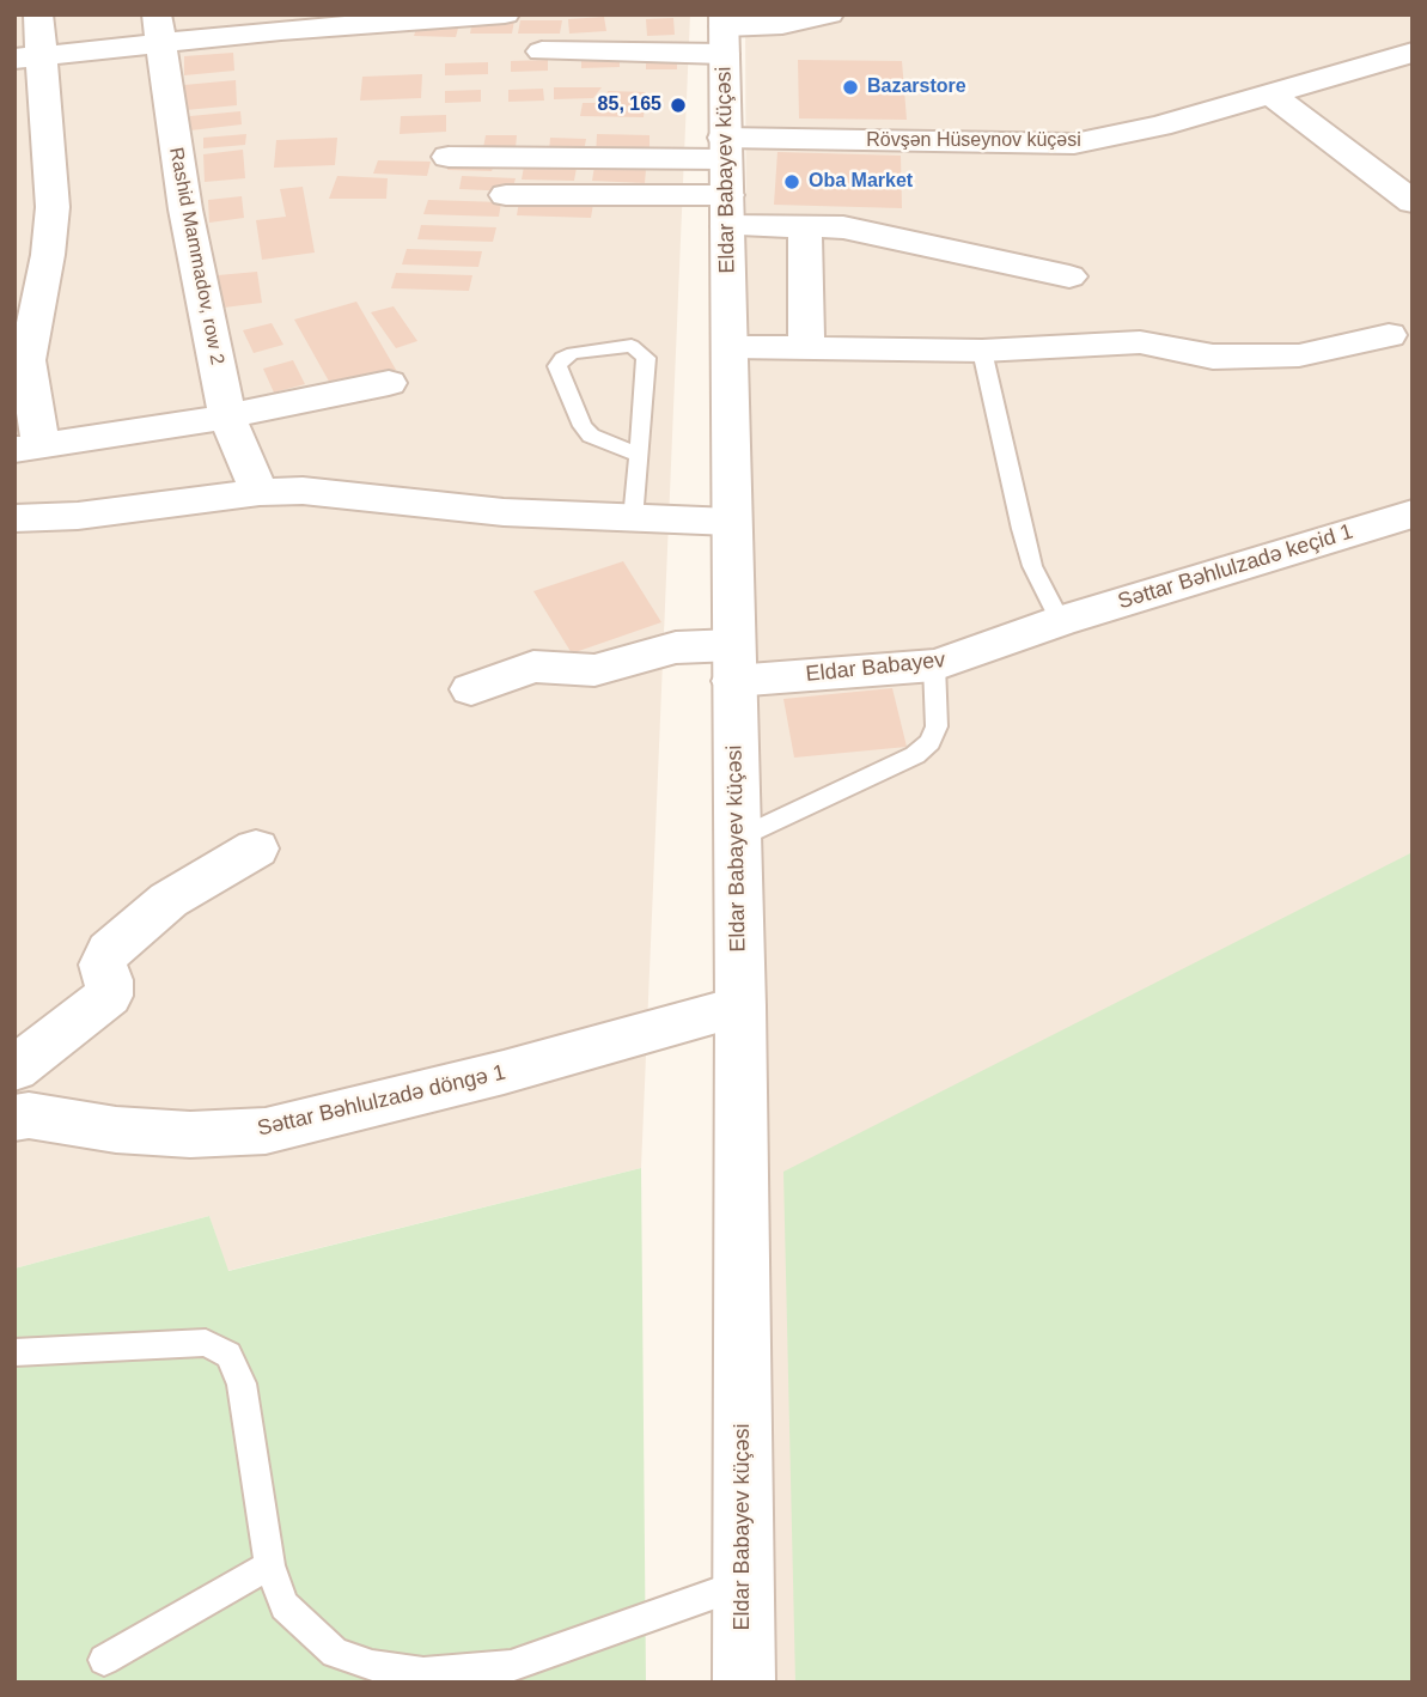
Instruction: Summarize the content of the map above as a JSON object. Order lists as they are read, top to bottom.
{
  "streets": {
    "street": [
      "Rövşən Hüseynov küçəsi",
      "Eldar Babayev küçəsi",
      "Rashid Mammadov, row 2",
      "Səttar Bəhlulzadə keçid 1",
      "Eldar Babayev",
      "Səttar Bəhlulzadə döngə 1"
    ]
  },
  "crossings": [
    ["Rövşən Hüseynov küçəsi", "Eldar Babayev küçəsi"],
    ["Eldar Babayev küçəsi", "Eldar Babayev"],
    ["Eldar Babayev küçəsi", "Səttar Bəhlulzadə döngə 1"],
    ["Səttar Bəhlulzadə keçid 1", "Eldar Babayev"]
  ],
  "places": ["Bazarstore", "85, 165", "Oba Market"]
}
